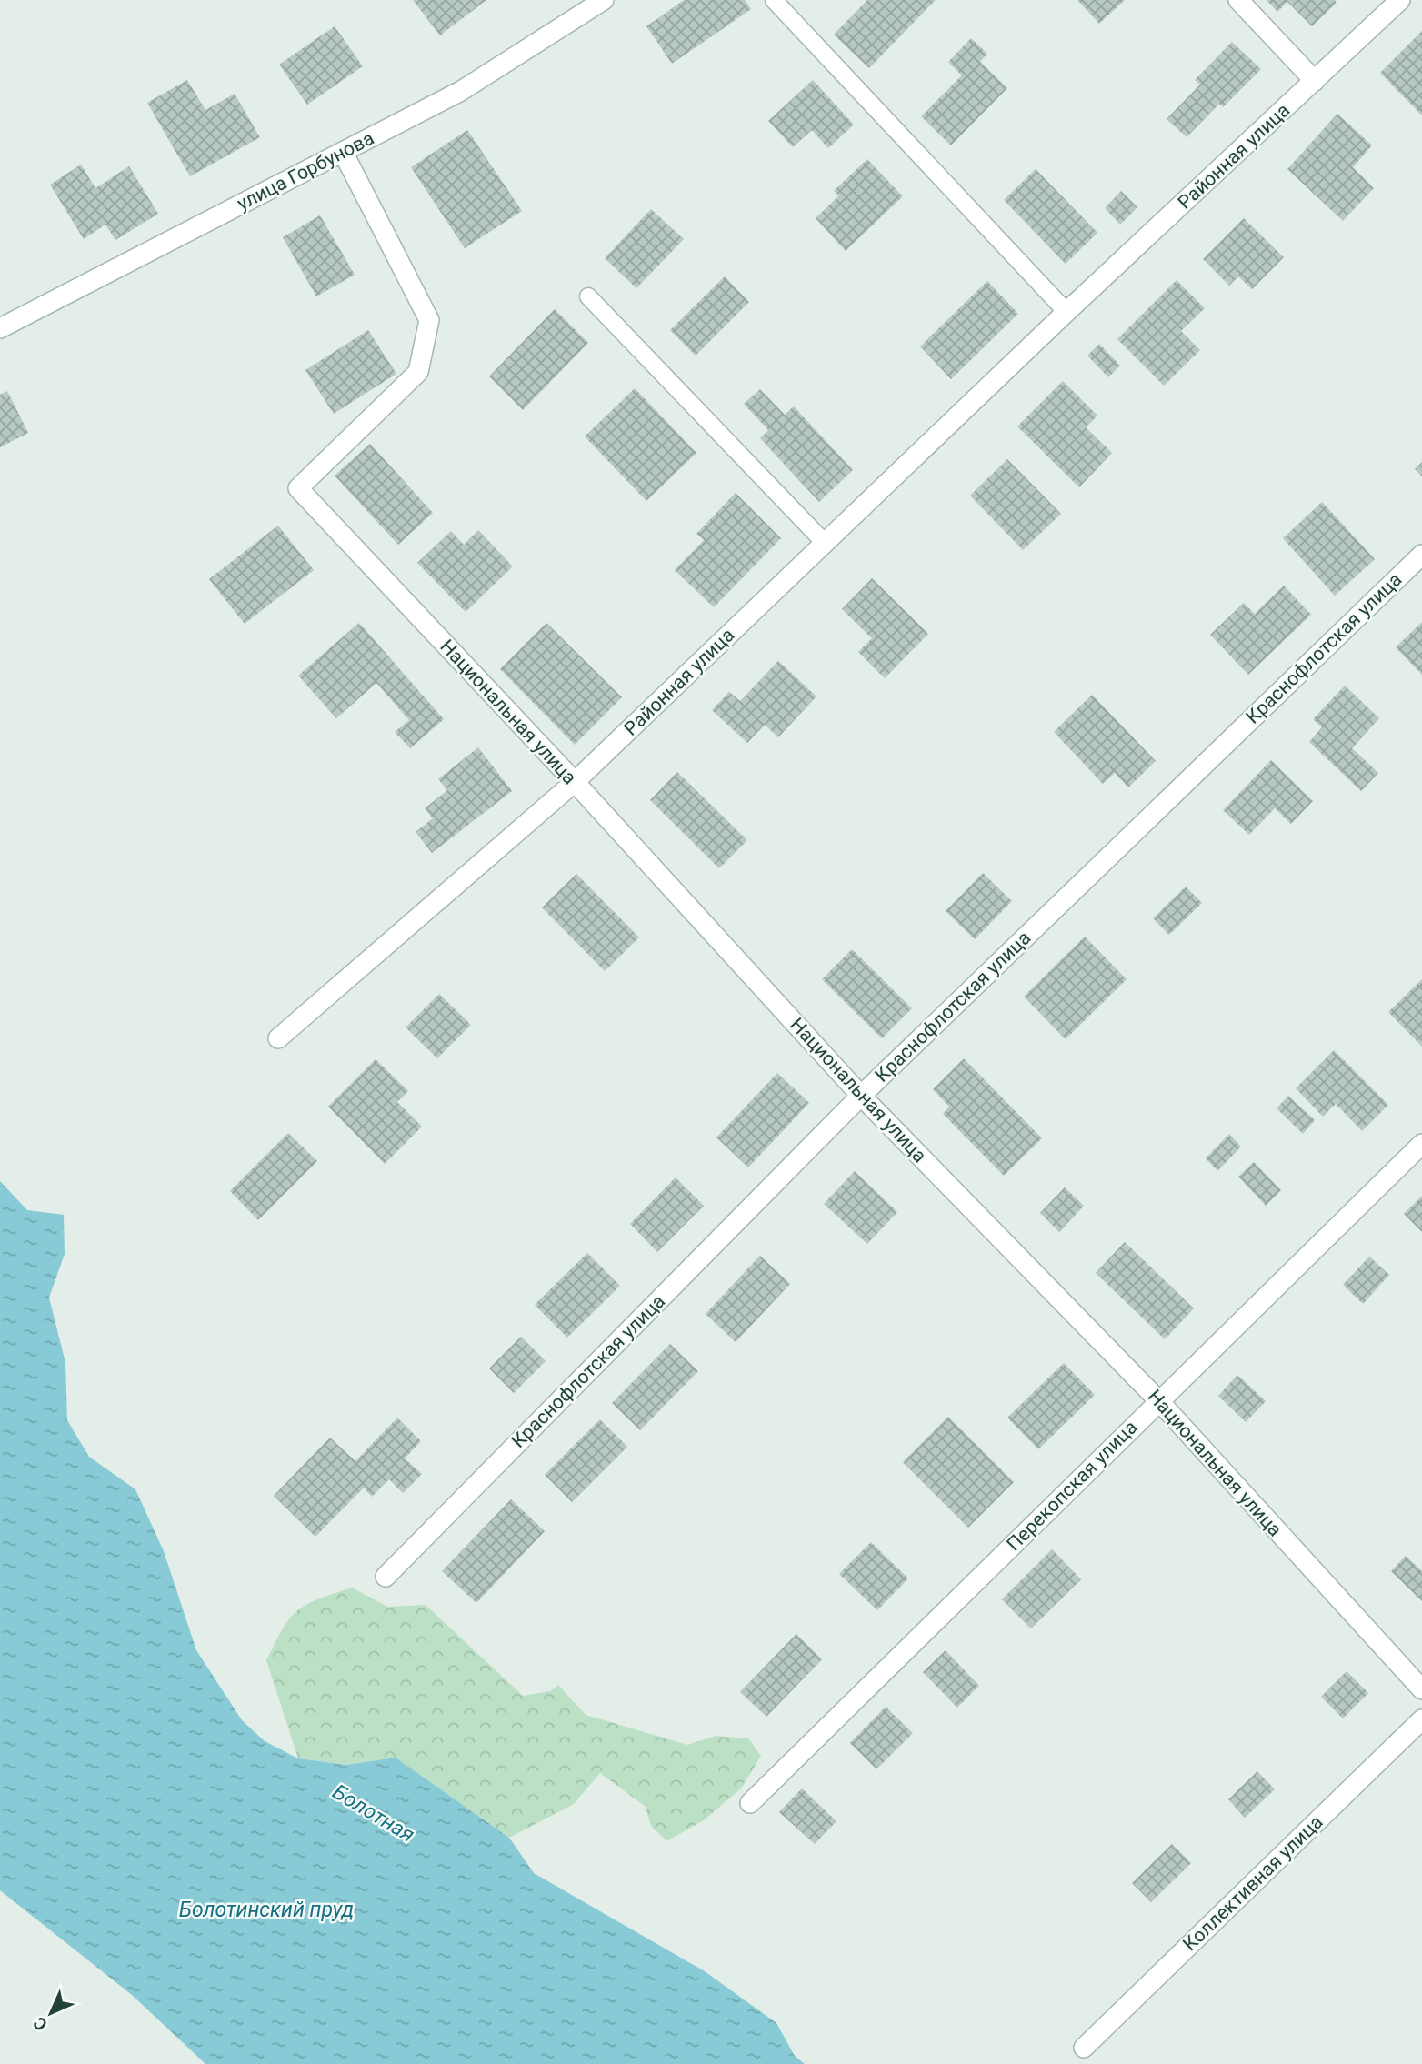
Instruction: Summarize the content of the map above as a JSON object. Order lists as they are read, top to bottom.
{
  "streets": {
    "street": [
      "Районная улица",
      "улица Горбунова",
      "Краснофлотская улица",
      "Национальная улица",
      "Перекопская улица",
      "Коллективная улица"
    ]
  },
  "crossings": [
    ["Районная улица", "Национальная улица"],
    ["улица Горбунова", "Национальная улица"],
    ["Краснофлотская улица", "Национальная улица"],
    ["Национальная улица", "Перекопская улица"]
  ],
  "water": ["Болотная", "Болотинский пруд"],
  "north": "bottom left"
}
